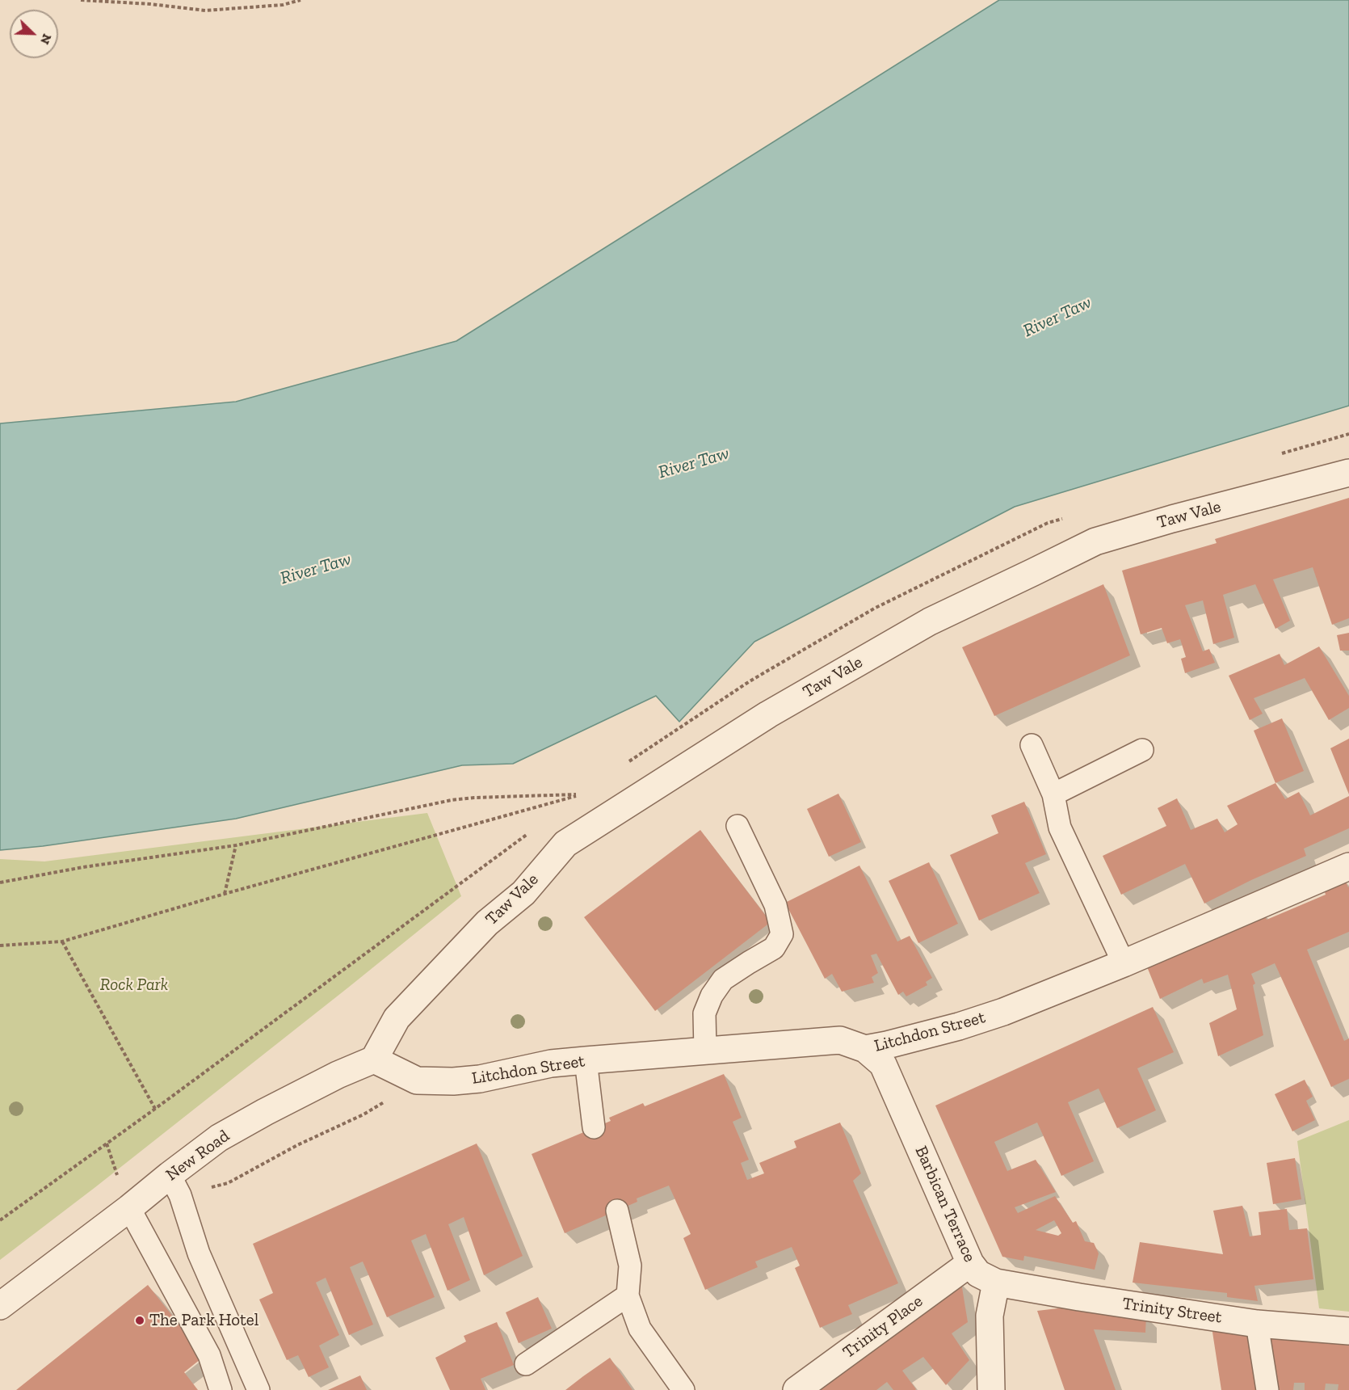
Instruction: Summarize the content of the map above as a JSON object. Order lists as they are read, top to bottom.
{
  "streets": {
    "street": [
      "Taw Vale",
      "Litchdon Street",
      "New Road",
      "Barbican Terrace",
      "Trinity Street",
      "Trinity Place"
    ]
  },
  "crossings": [
    ["Taw Vale", "Litchdon Street"],
    ["Taw Vale", "New Road"],
    ["Litchdon Street", "New Road"],
    ["Litchdon Street", "Barbican Terrace"],
    ["Barbican Terrace", "Trinity Street"],
    ["Barbican Terrace", "Trinity Place"]
  ],
  "water": ["River Taw"],
  "parks": ["Rock Park"],
  "places": ["The Park Hotel"],
  "north": "bottom right"
}
